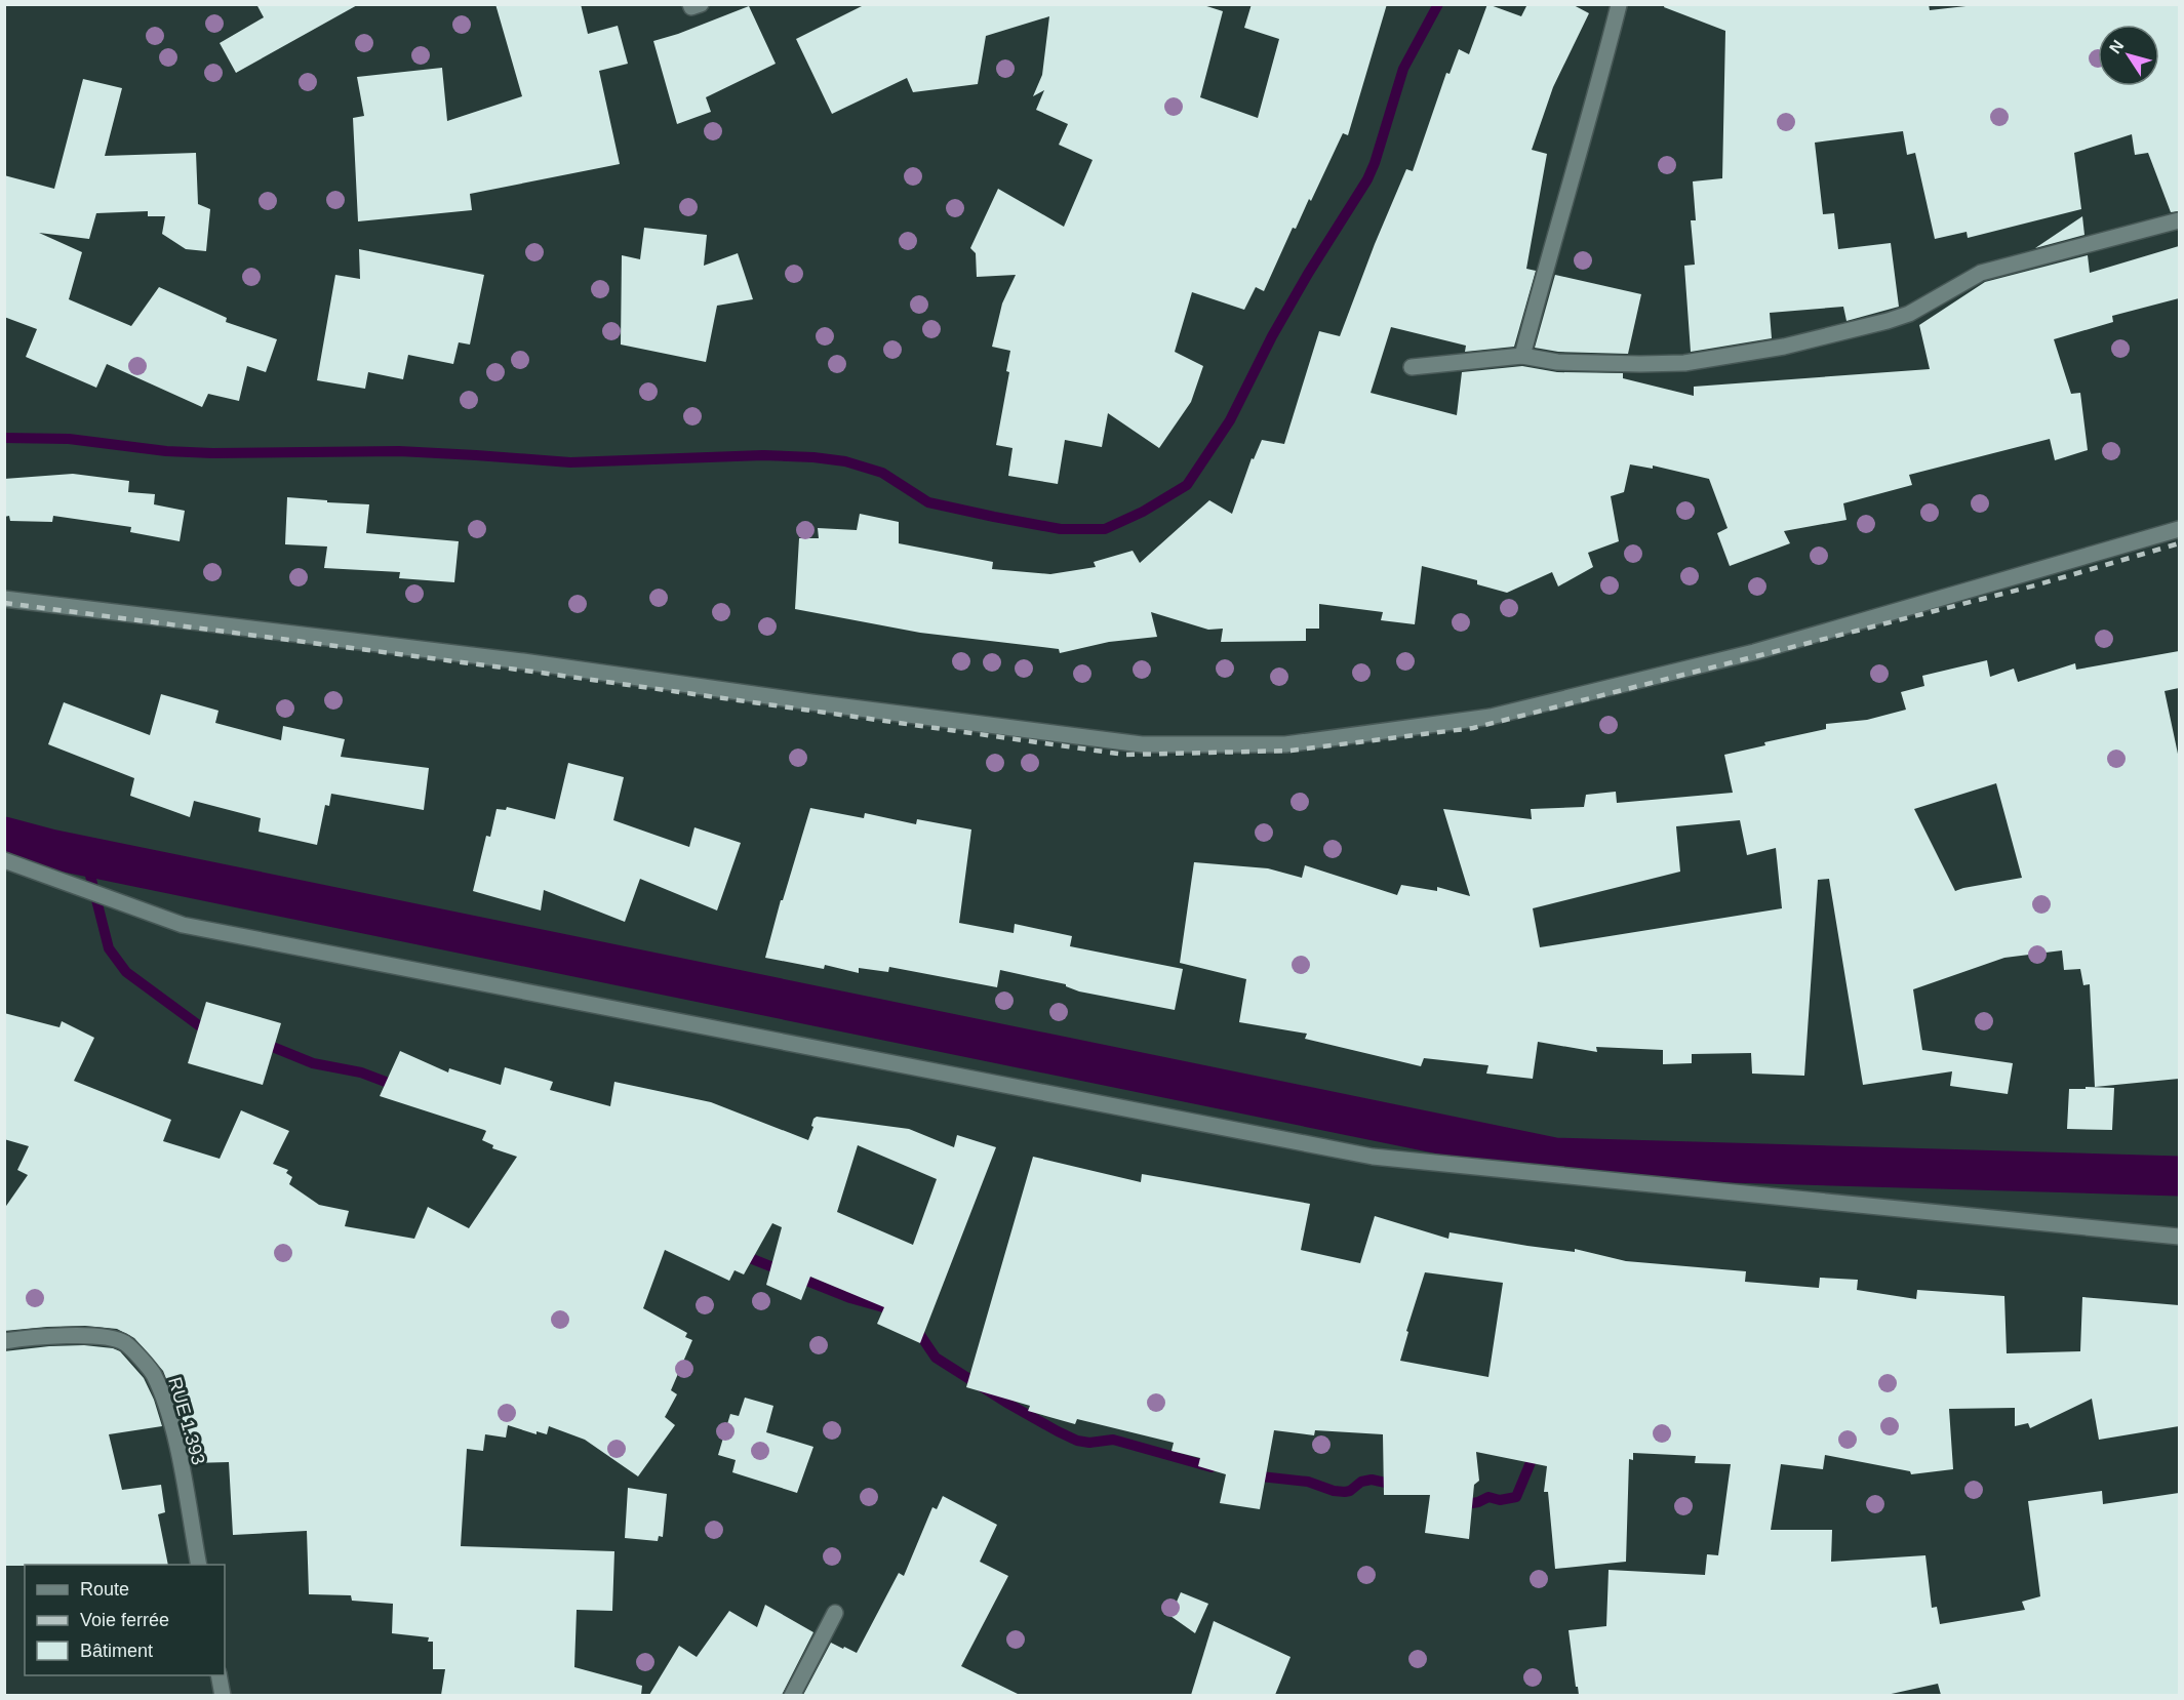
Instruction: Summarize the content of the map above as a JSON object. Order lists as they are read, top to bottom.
{
  "streets": {
    "street": ["RUE 1.393"]
  },
  "legend": ["Route", "Voie ferrée", "Bâtiment"],
  "north": "top left"
}
